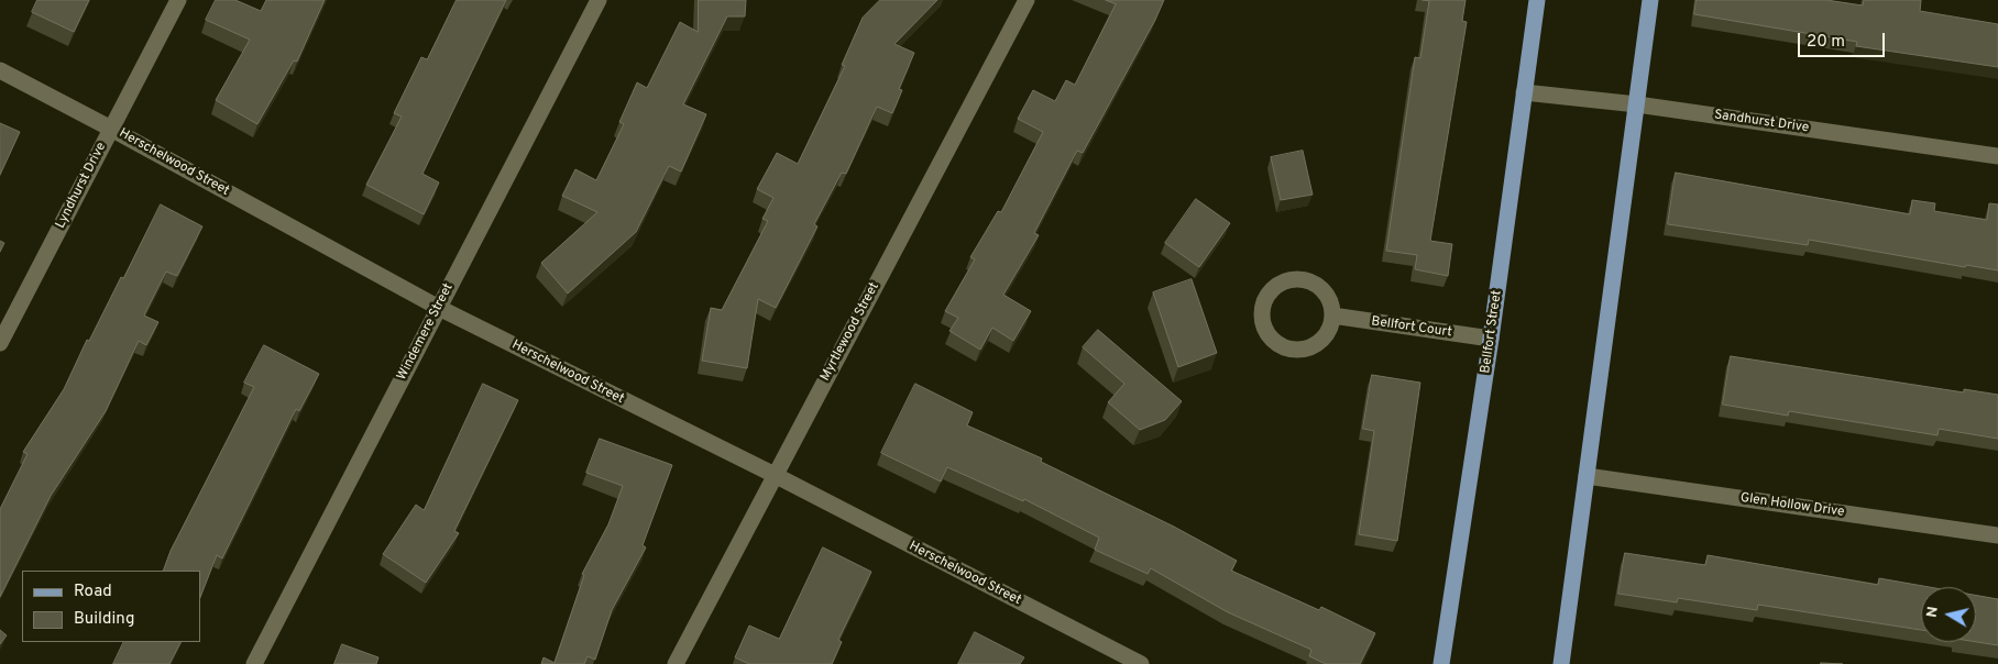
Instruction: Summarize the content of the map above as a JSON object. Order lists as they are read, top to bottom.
{
  "streets": {
    "main road": ["Bellfort Street"],
    "street": [
      "Sandhurst Drive",
      "Herschelwood Street",
      "Lyndhurst Drive",
      "Bellfort Court",
      "Windemere Street",
      "Myrtlewood Street",
      "Glen Hollow Drive"
    ]
  },
  "crossings": [
    ["Sandhurst Drive", "Bellfort Street"],
    ["Herschelwood Street", "Lyndhurst Drive"],
    ["Herschelwood Street", "Windemere Street"],
    ["Herschelwood Street", "Myrtlewood Street"],
    ["Bellfort Court", "Bellfort Street"]
  ],
  "legend": ["Road", "Building"],
  "scale_bar": "20 m",
  "north": "left"
}
